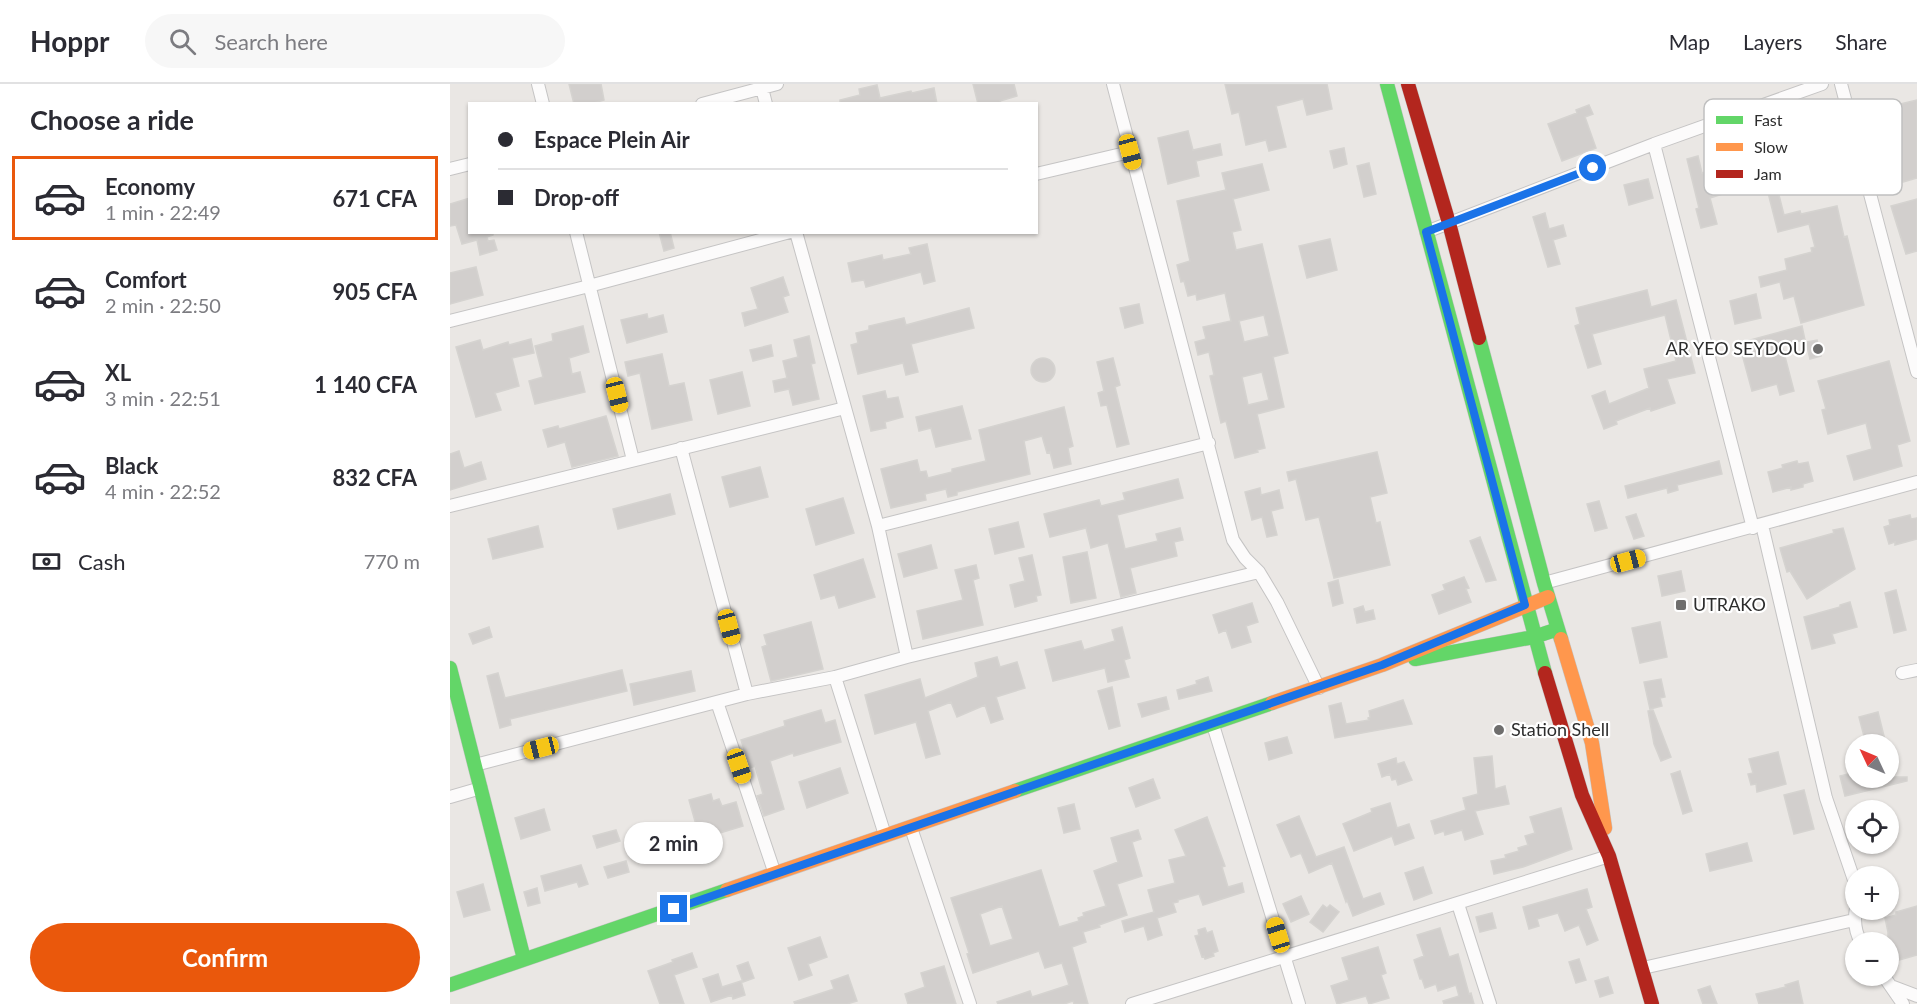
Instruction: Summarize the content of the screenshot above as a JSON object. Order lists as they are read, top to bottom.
{
  "places": {
    "other": ["AR YEO SEYDOU", "Station Shell"],
    "transit": ["UTRAKO"]
  },
  "legend": ["Fast", "Slow", "Jam"],
  "north": "top left",
  "page": {
    "header": "Hoppr",
    "search": "Search here",
    "nav": ["Map", "Layers", "Share"],
    "heading": "Choose a ride",
    "banner": ["Espace Plein Air", "Drop-off"],
    "list": [
      {
        "name": "Economy",
        "note": "1 min · 22:49",
        "value": "671 CFA"
      },
      {
        "name": "Comfort",
        "note": "2 min · 22:50",
        "value": "905 CFA"
      },
      {
        "name": "XL",
        "note": "3 min · 22:51",
        "value": "1 140 CFA"
      },
      {
        "name": "Black",
        "note": "4 min · 22:52",
        "value": "832 CFA"
      }
    ],
    "pay": ["Cash", "770 m"],
    "map_buttons": ["+", "−"],
    "bubble": "2 min",
    "buttons": "Confirm"
  }
}
